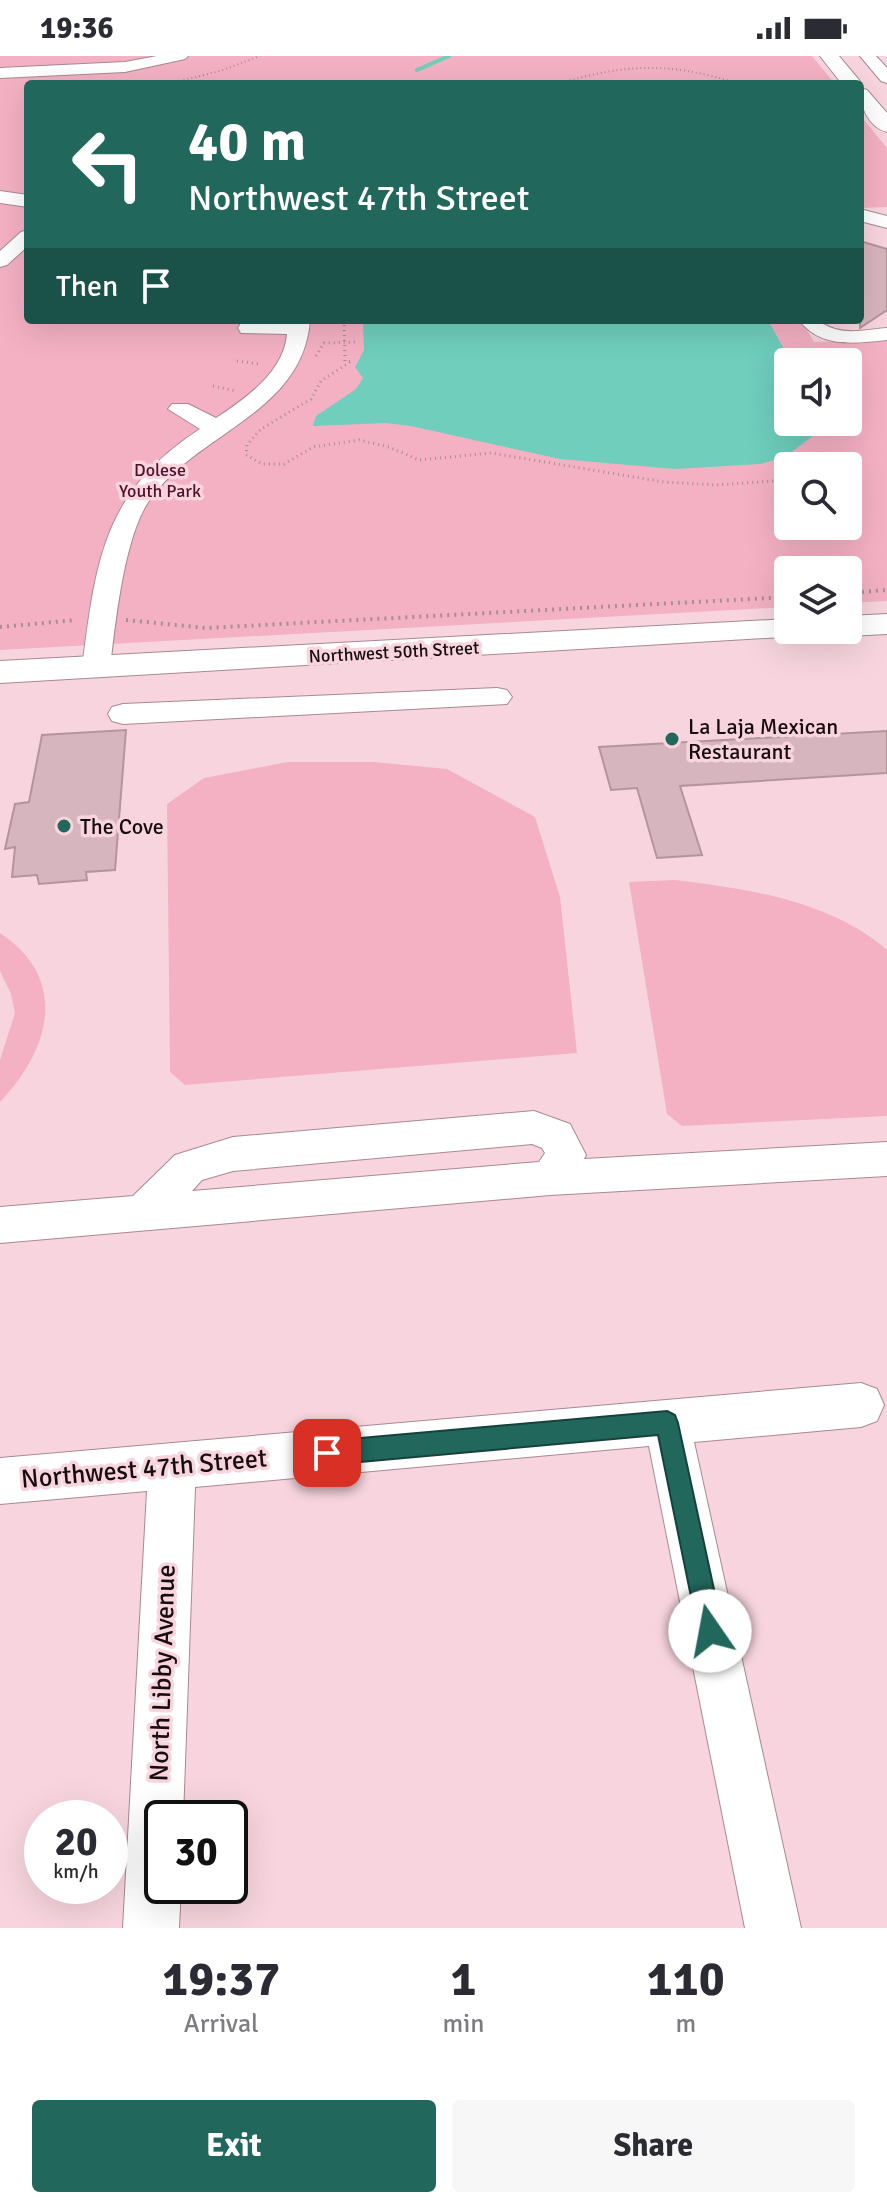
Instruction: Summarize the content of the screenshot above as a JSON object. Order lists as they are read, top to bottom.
{
  "streets": {
    "main road": ["Northwest 50th Street"],
    "street": ["Northwest 47th Street", "North Libby Avenue"]
  },
  "crossings": [
    ["Northwest 47th Street", "North Libby Avenue"]
  ],
  "parks": ["Dolese Youth Park"],
  "places": ["La Laja Mexican Restaurant", "The Cove"],
  "page": {
    "status": "19:36",
    "turn": ["40 m", "Northwest 47th Street"],
    "then": "Then",
    "speed": "20 km/h",
    "limit": "30",
    "eta": [
      "19:37",
      "Arrival",
      "1",
      "min",
      "110",
      "m"
    ],
    "buttons": ["Exit", "Share"]
  }
}
